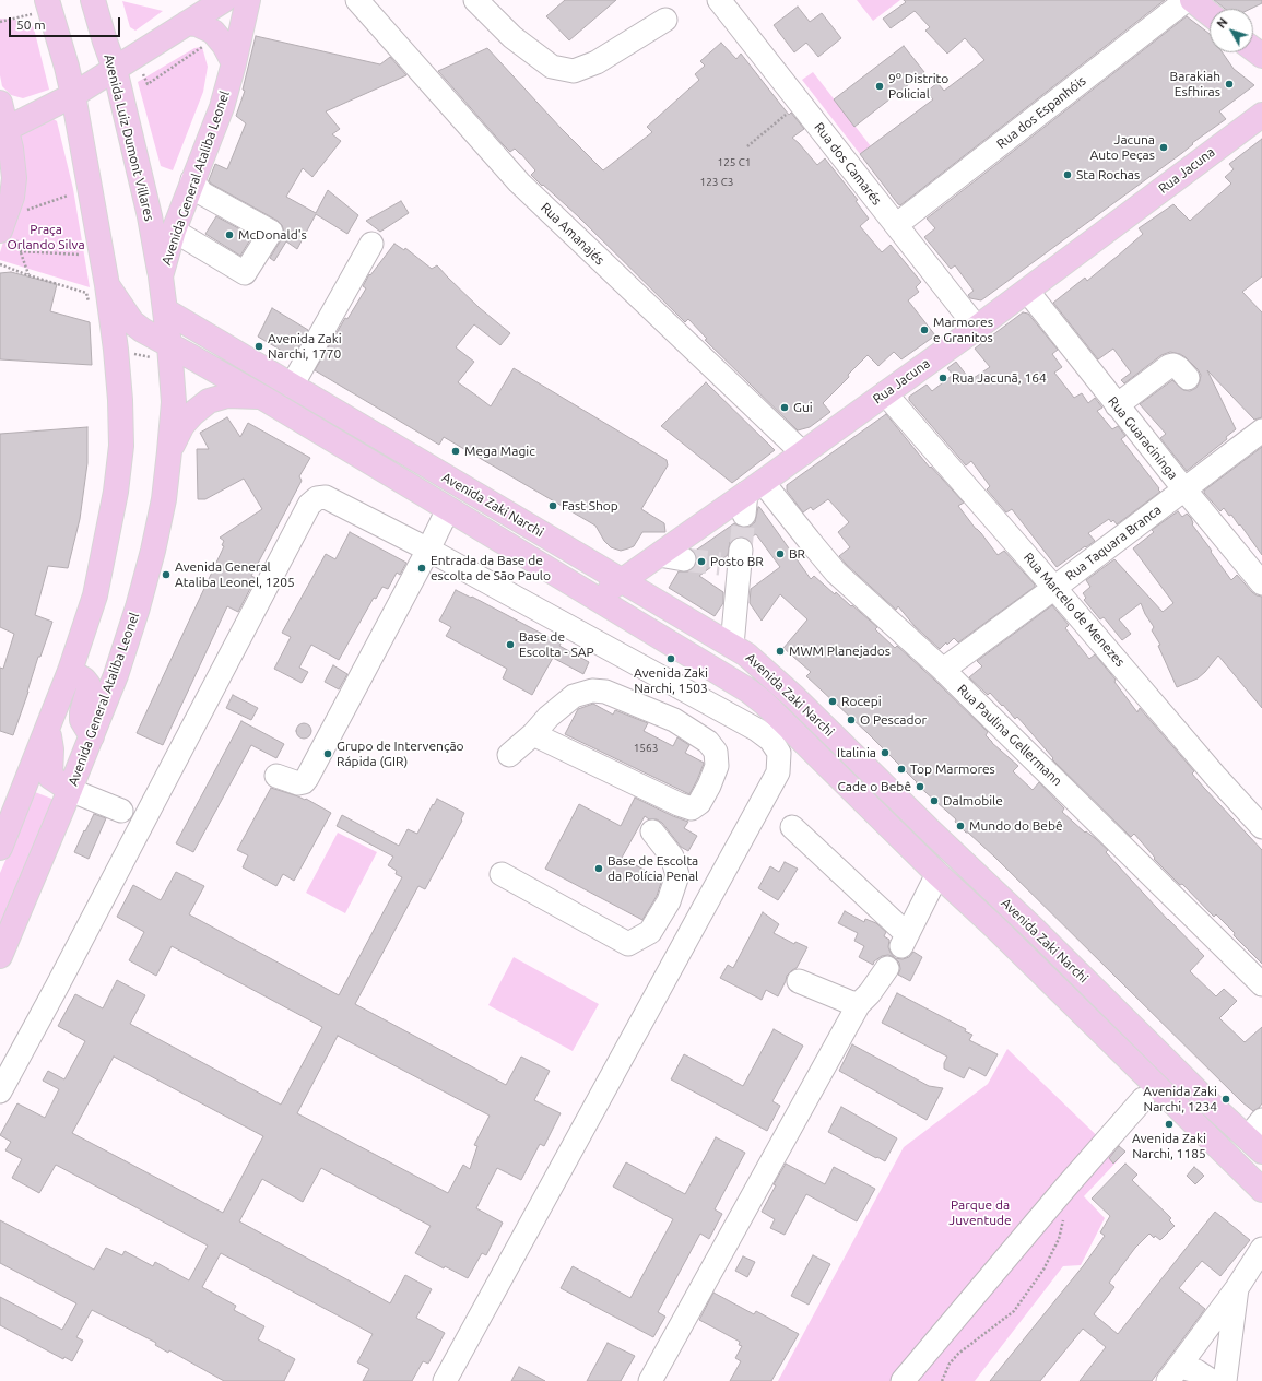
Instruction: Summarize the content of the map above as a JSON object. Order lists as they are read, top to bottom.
{
  "streets": {
    "main road": [
      "Avenida Luiz Dumont Villares",
      "Rua Jacuna",
      "Avenida General Ataliba Leonel",
      "Avenida Zaki Narchi"
    ],
    "street": [
      "Rua dos Espanhóis",
      "Rua dos Camarés",
      "Rua Amanajés",
      "Rua Guaracininga",
      "Rua Taquara Branca",
      "Rua Marcelo de Menezes",
      "Rua Paulina Gellermann"
    ]
  },
  "crossings": [
    ["Rua dos Espanhóis", "Rua dos Camarés"],
    ["Avenida Luiz Dumont Villares", "Avenida General Ataliba Leonel"],
    ["Rua dos Camarés", "Rua Jacuna"],
    ["Rua Jacuna", "Rua Amanajés"],
    ["Rua Jacuna", "Rua Guaracininga"],
    ["Rua Jacuna", "Avenida Zaki Narchi"],
    ["Rua Jacuna", "Rua Marcelo de Menezes"],
    ["Rua Jacuna", "Rua Paulina Gellermann"],
    ["Avenida General Ataliba Leonel", "Avenida Zaki Narchi"],
    ["Rua Guaracininga", "Rua Taquara Branca"],
    ["Rua Taquara Branca", "Rua Marcelo de Menezes"],
    ["Rua Taquara Branca", "Rua Paulina Gellermann"]
  ],
  "parks": ["Praça Orlando Silva", "Parque da Juventude"],
  "places": [
    "Barakiah Esfhiras",
    "9º Distrito Policial",
    "Jacuna Auto Peças",
    "Sta Rochas",
    "McDonald's",
    "Marmores e Granitos",
    "Avenida Zaki Narchi, 1770",
    "Rua Jacunã, 164",
    "Gui",
    "Mega Magic",
    "Fast Shop",
    "BR",
    "Posto BR",
    "Entrada da Base de escolta de São Paulo",
    "Avenida General Ataliba Leonel, 1205",
    "Base de Escolta - SAP",
    "MWM Planejados",
    "Avenida Zaki Narchi, 1503",
    "Rocepi",
    "O Pescador",
    "Italinia",
    "Grupo de Intervenção Rápida (GIR)",
    "Top Marmores",
    "Cade o Bebê",
    "Dalmobile",
    "Mundo do Bebê",
    "Base de Escolta da Polícia Penal",
    "Avenida Zaki Narchi, 1234",
    "Avenida Zaki Narchi, 1185"
  ],
  "house_numbers": ["125 C1", "123 C3", "1563"],
  "scale_bar": "50 m",
  "north": "top left"
}
